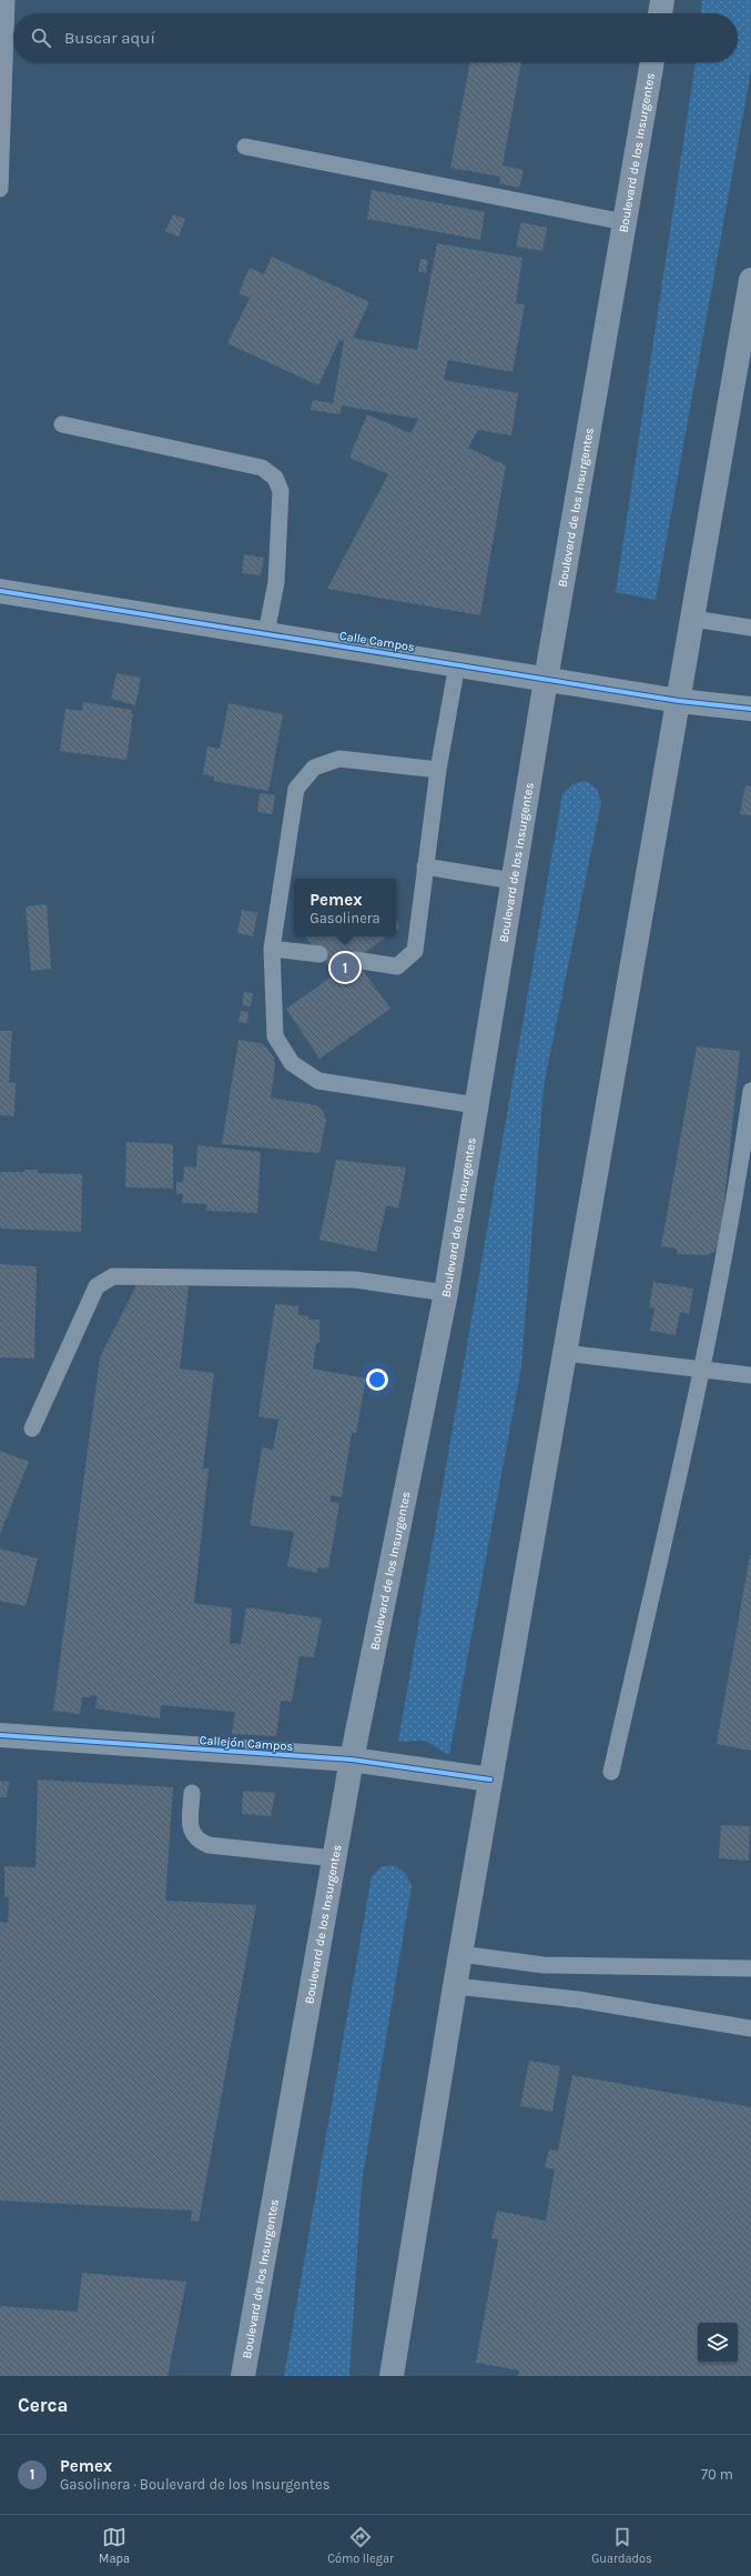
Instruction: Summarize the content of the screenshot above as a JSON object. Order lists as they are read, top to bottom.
{
  "streets": {
    "main road": ["Boulevard de los Insurgentes"],
    "street": ["Calle Campos", "Callejón Campos"]
  },
  "crossings": [
    ["Boulevard de los Insurgentes", "Calle Campos"],
    ["Boulevard de los Insurgentes", "Callejón Campos"]
  ],
  "page": {
    "search": "Buscar aquí",
    "popup": ["Pemex", "Gasolinera"],
    "pins": "1",
    "heading": "Cerca",
    "list": [
      {
        "mark": "1",
        "name": "Pemex",
        "note": "Gasolinera · Boulevard de los Insurgentes",
        "value": "70 m"
      }
    ],
    "nav": ["Mapa", "Cómo llegar", "Guardados"]
  }
}
